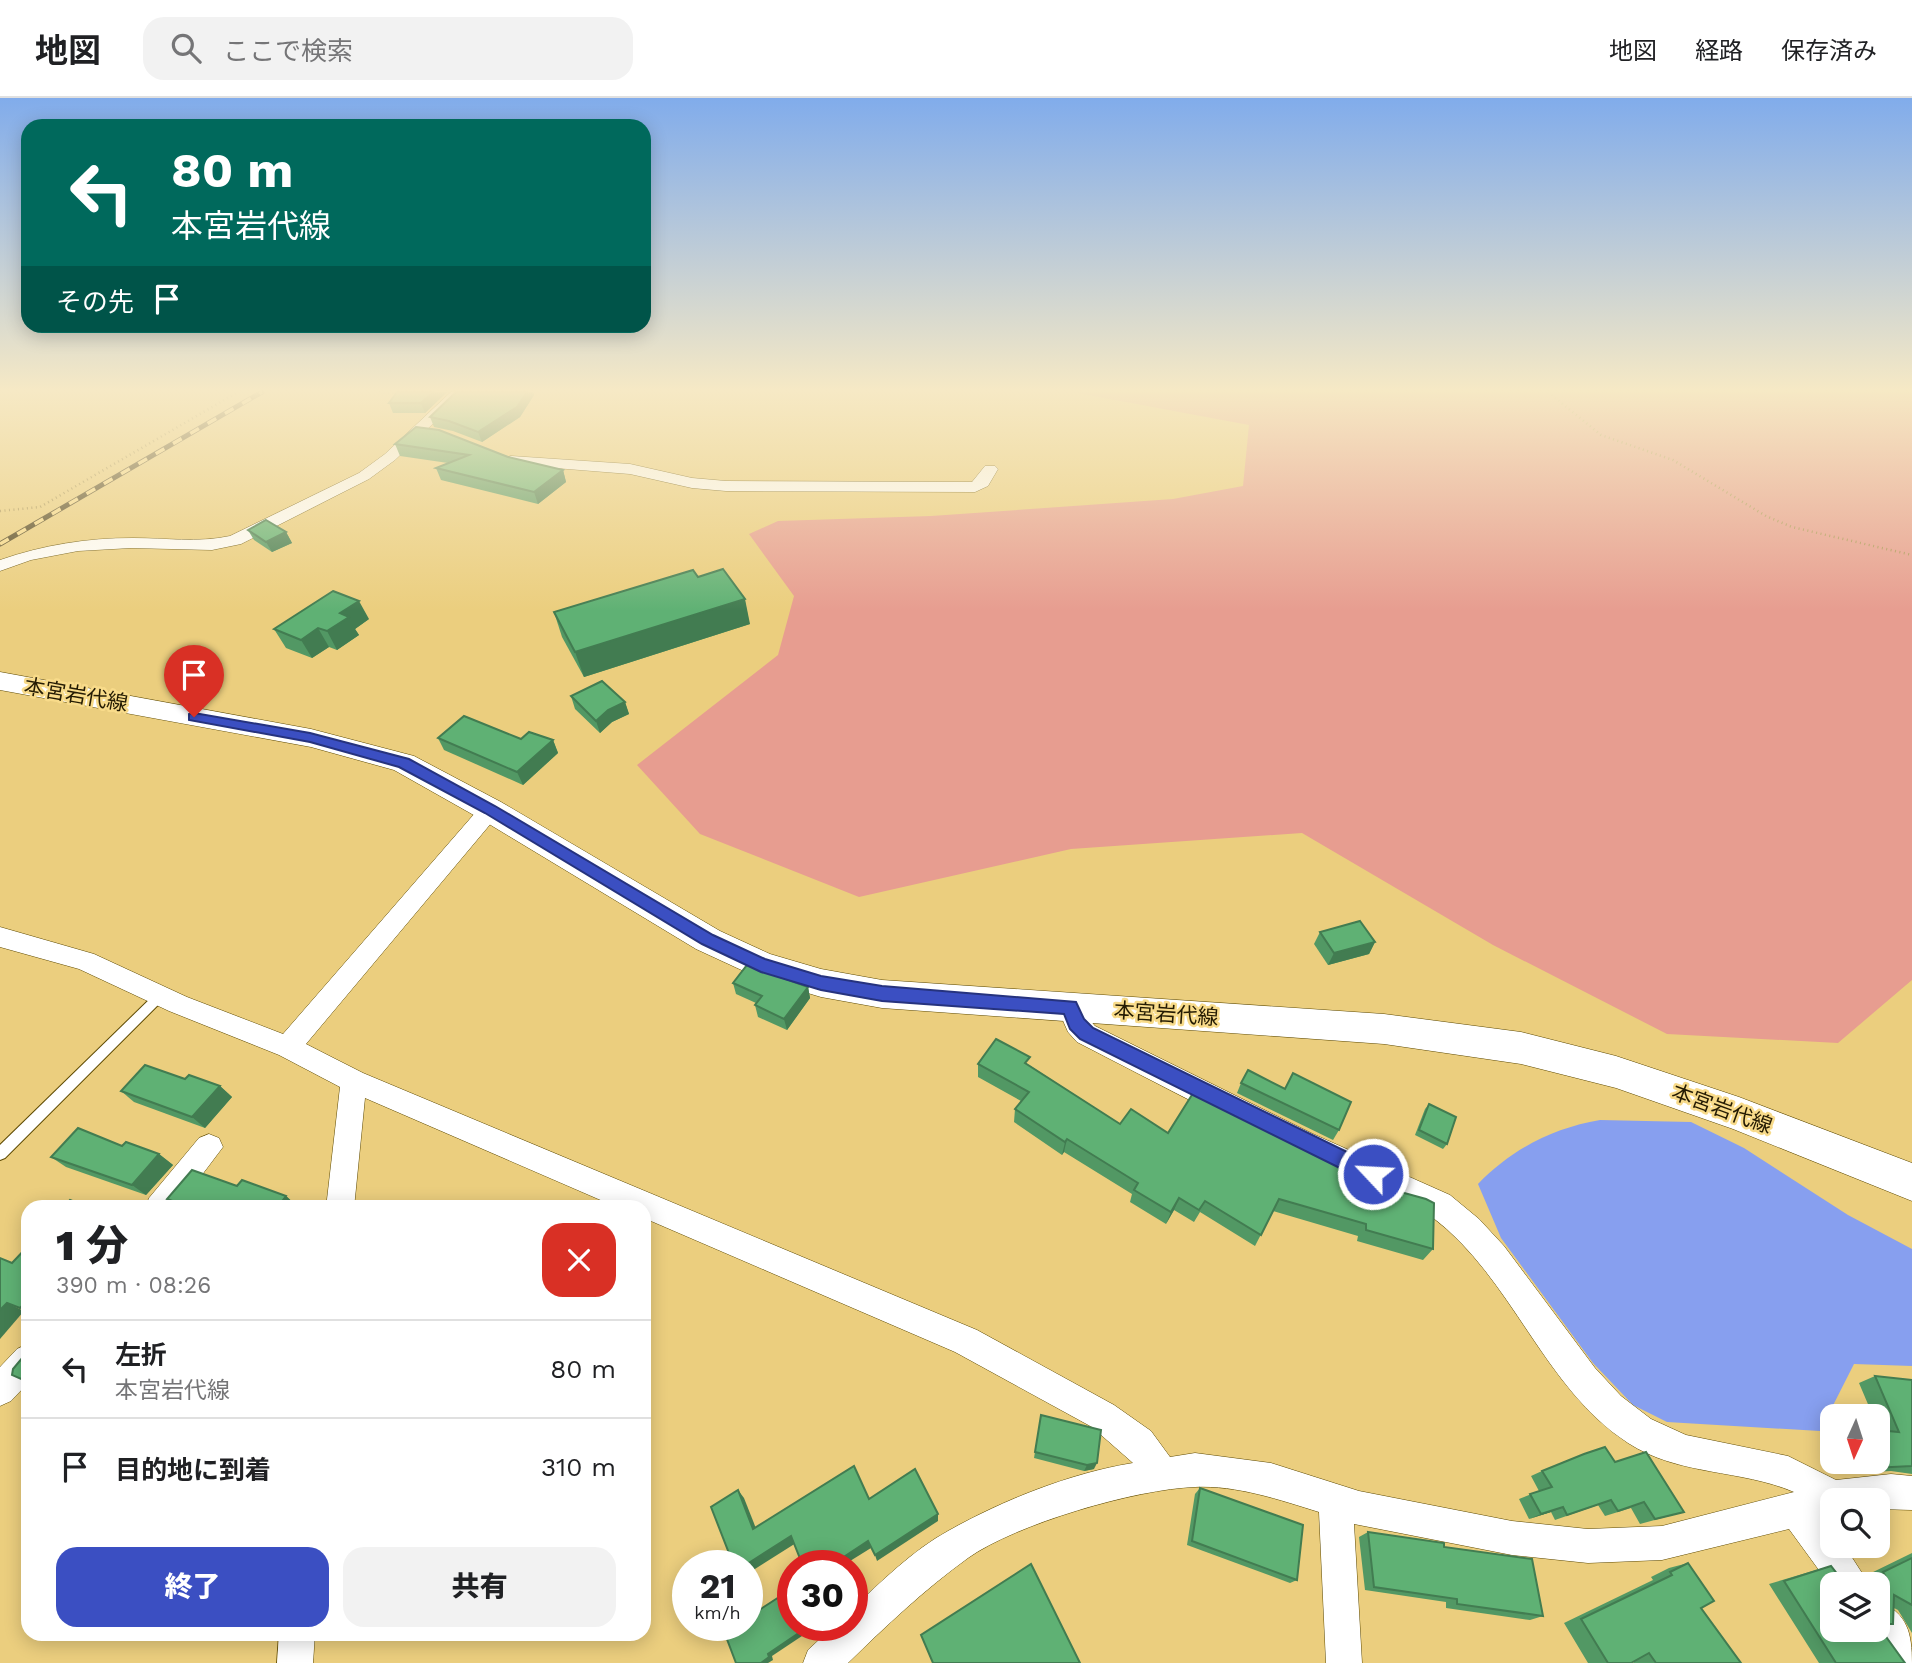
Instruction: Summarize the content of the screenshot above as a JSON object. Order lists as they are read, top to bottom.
{
  "streets": {
    "main road": ["本宮岩代線"]
  },
  "north": "bottom",
  "page": {
    "header": "地図",
    "search": "ここで検索",
    "nav": ["地図", "経路", "保存済み"],
    "turn": ["80 m", "本宮岩代線"],
    "then": "その先",
    "heading": ["1 分", "390 m · 08:26"],
    "list": [
      {
        "name": "左折",
        "note": "本宮岩代線",
        "value": "80 m"
      },
      {
        "name": "目的地に到着",
        "value": "310 m"
      }
    ],
    "buttons": ["終了", "共有"],
    "speed": "21 km/h",
    "limit": "30"
  }
}
